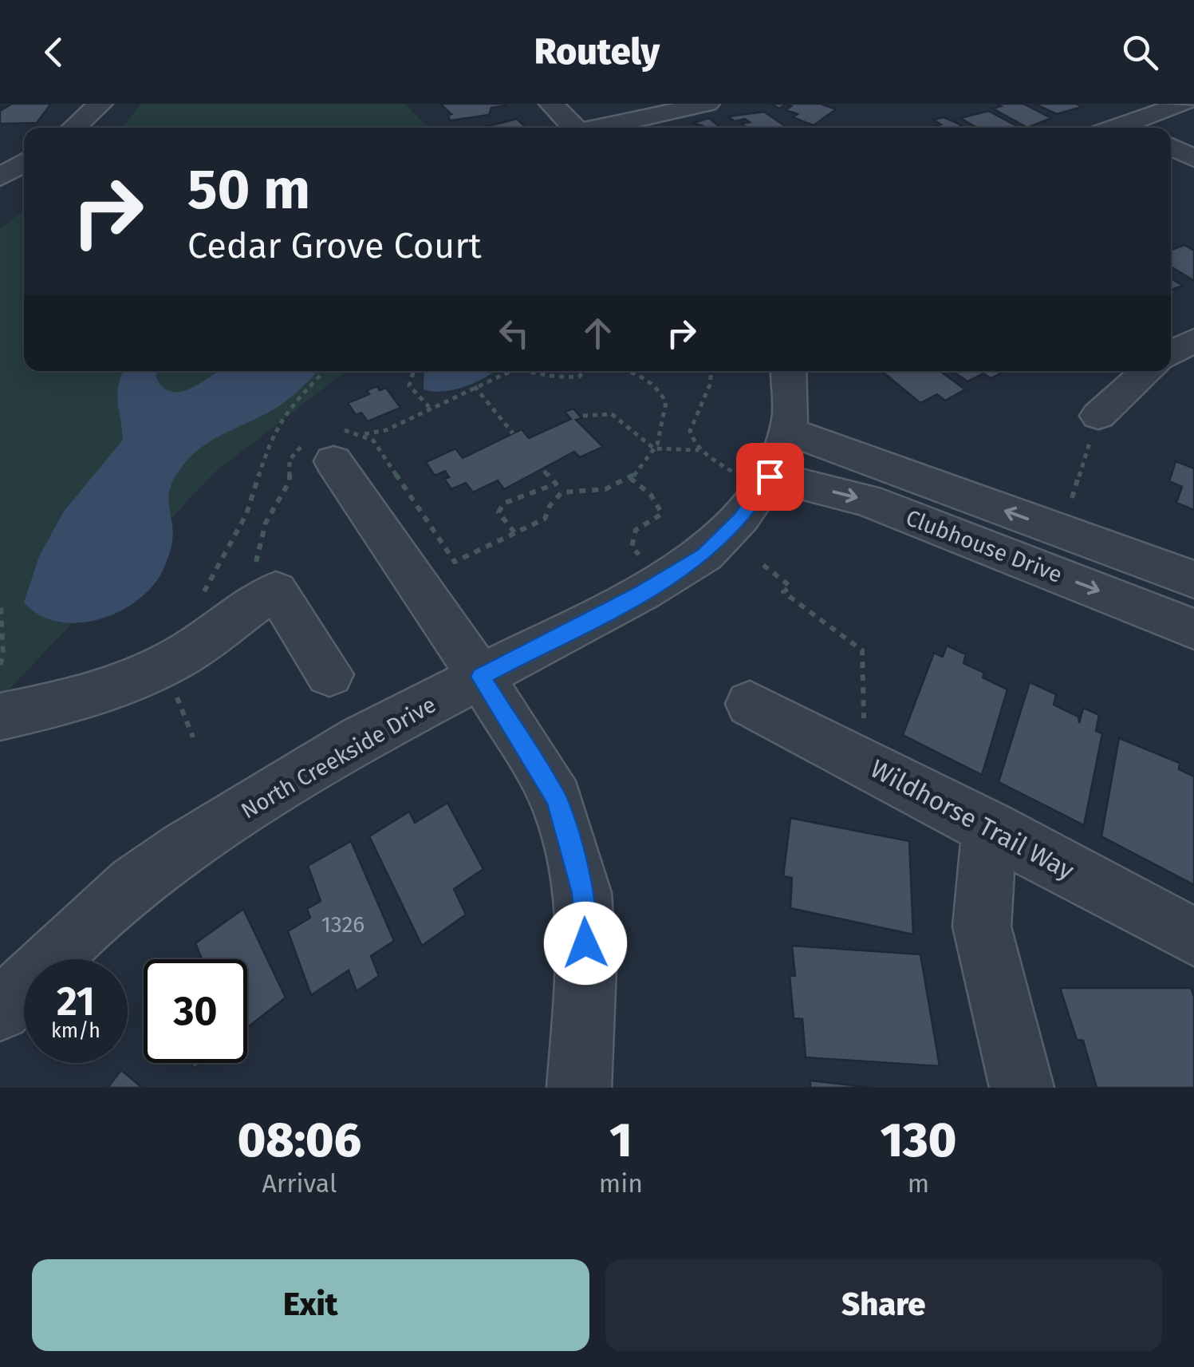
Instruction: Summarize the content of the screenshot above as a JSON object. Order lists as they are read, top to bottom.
{
  "streets": {
    "street": ["Clubhouse Drive", "North Creekside Drive", "Wildhorse Trail Way"]
  },
  "crossings": [
    ["Clubhouse Drive", "North Creekside Drive"]
  ],
  "house_numbers": ["1326"],
  "page": {
    "header": "Routely",
    "turn": ["50 m", "Cedar Grove Court"],
    "speed": "21 km/h",
    "limit": "30",
    "eta": [
      "08:06",
      "Arrival",
      "1",
      "min",
      "130",
      "m"
    ],
    "buttons": ["Exit", "Share"]
  }
}
